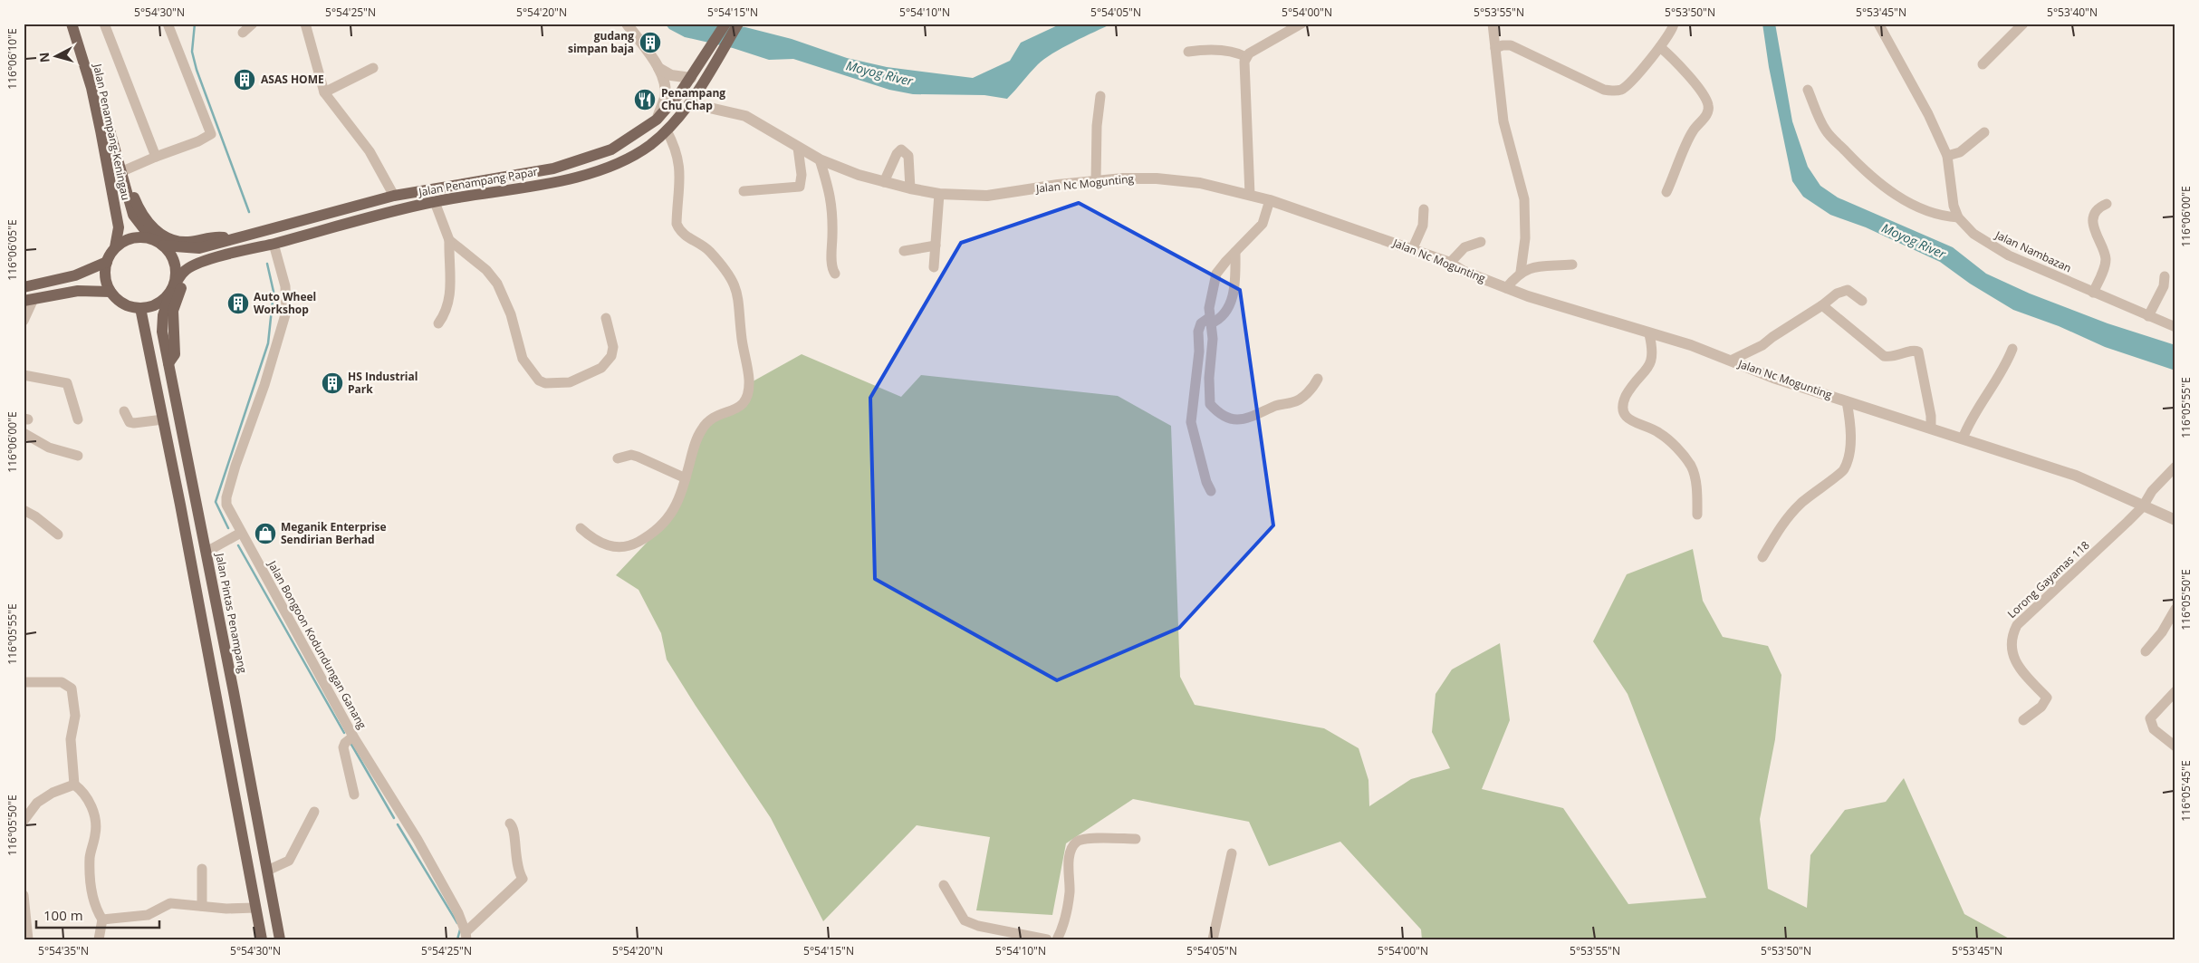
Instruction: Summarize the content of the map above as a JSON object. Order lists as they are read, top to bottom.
{
  "streets": {
    "main road": ["Jalan Penampang-Keningau", "Jalan Penampang Papar", "Jalan Pintas Penampang"],
    "street": [
      "Jalan Nc Mogunting",
      "Jalan Nambazan",
      "Lorong Gayamas 118",
      "Jalan Bongoon Kodundungan Ganang"
    ]
  },
  "crossings": [
    ["Jalan Penampang-Keningau", "Jalan Penampang Papar"],
    ["Jalan Penampang-Keningau", "Jalan Pintas Penampang"],
    ["Jalan Penampang Papar", "Jalan Nc Mogunting"],
    ["Jalan Penampang Papar", "Jalan Pintas Penampang"],
    ["Jalan Penampang Papar", "Jalan Bongoon Kodundungan Ganang"],
    ["Jalan Nc Mogunting", "Lorong Gayamas 118"]
  ],
  "water": ["Moyog River"],
  "places": {
    "building": [
      "gudang simpan baja",
      "ASAS HOME",
      "Auto Wheel Workshop",
      "HS Industrial Park"
    ],
    "restaurant": ["Penampang Chu Chap"],
    "shop": ["Meganik Enterprise Sendirian Berhad"]
  },
  "scale_bar": "100 m",
  "north": "left",
  "coordinates": [
    "5°54'30\"N",
    "5°54'25\"N",
    "5°54'20\"N",
    "5°54'15\"N",
    "5°54'10\"N",
    "5°54'05\"N",
    "5°54'00\"N",
    "5°53'55\"N",
    "5°53'50\"N",
    "5°53'45\"N",
    "5°53'40\"N",
    "116°06'10\"E",
    "116°06'00\"E",
    "116°06'05\"E",
    "116°05'55\"E",
    "116°05'50\"E",
    "116°05'45\"E",
    "5°54'35\"N"
  ]
}
